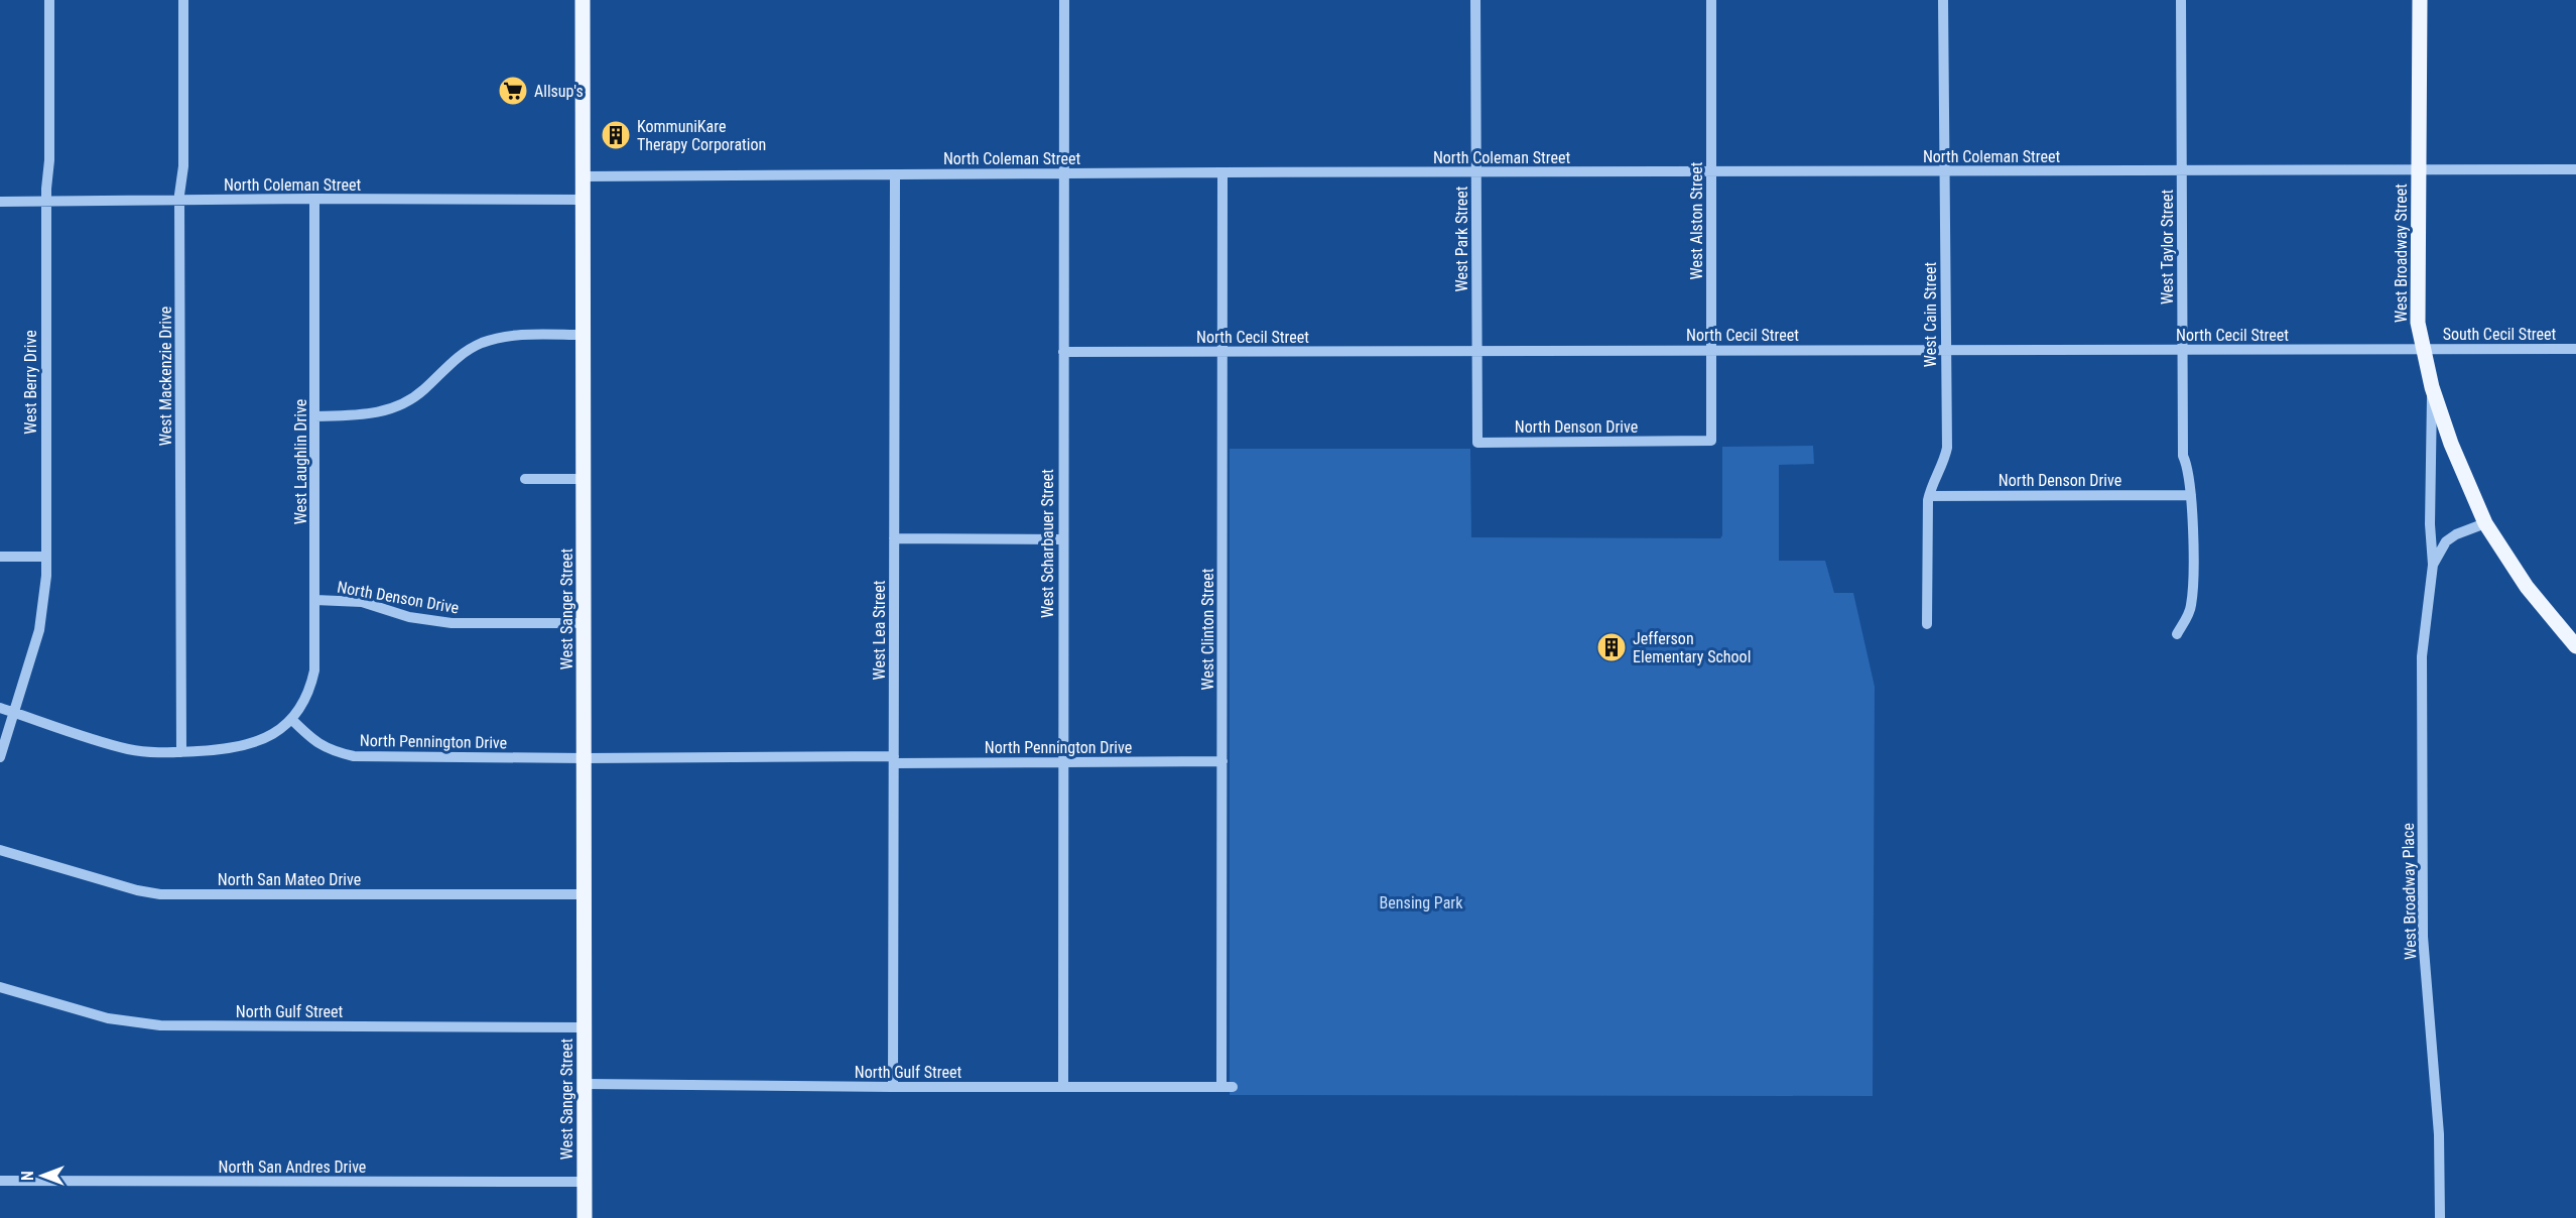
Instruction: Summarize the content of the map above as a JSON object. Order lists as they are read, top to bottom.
{
  "streets": {
    "main road": ["West Broadway Street", "West Sanger Street"],
    "street": [
      "North Coleman Street",
      "West Alston Street",
      "West Park Street",
      "West Taylor Street",
      "West Cain Street",
      "South Cecil Street",
      "North Cecil Street",
      "West Mackenzie Drive",
      "West Berry Drive",
      "North Denson Drive",
      "West Laughlin Drive",
      "West Scharbauer Street",
      "West Clinton Street",
      "West Lea Street",
      "North Pennington Drive",
      "North San Mateo Drive",
      "West Broadway Place",
      "North Gulf Street",
      "North San Andres Drive"
    ]
  },
  "crossings": [
    ["North Coleman Street", "West Alston Street"],
    ["North Coleman Street", "West Park Street"],
    ["North Coleman Street", "West Taylor Street"],
    ["North Coleman Street", "West Broadway Street"],
    ["North Coleman Street", "West Cain Street"],
    ["North Coleman Street", "West Mackenzie Drive"],
    ["North Coleman Street", "West Berry Drive"],
    ["North Coleman Street", "West Laughlin Drive"],
    ["North Coleman Street", "West Scharbauer Street"],
    ["North Coleman Street", "West Sanger Street"],
    ["North Coleman Street", "West Clinton Street"],
    ["North Coleman Street", "West Lea Street"],
    ["West Alston Street", "North Cecil Street"],
    ["West Alston Street", "North Denson Drive"],
    ["West Park Street", "North Cecil Street"],
    ["West Park Street", "North Denson Drive"],
    ["West Taylor Street", "North Cecil Street"],
    ["West Taylor Street", "North Denson Drive"],
    ["West Broadway Street", "South Cecil Street"],
    ["West Broadway Street", "North Cecil Street"],
    ["West Broadway Street", "West Broadway Place"],
    ["West Cain Street", "North Cecil Street"],
    ["West Cain Street", "North Denson Drive"],
    ["South Cecil Street", "North Cecil Street"],
    ["North Cecil Street", "West Scharbauer Street"],
    ["North Cecil Street", "West Clinton Street"],
    ["North Denson Drive", "West Laughlin Drive"],
    ["North Denson Drive", "West Sanger Street"],
    ["West Laughlin Drive", "North Pennington Drive"],
    ["West Scharbauer Street", "North Pennington Drive"],
    ["West Scharbauer Street", "North Gulf Street"],
    ["West Sanger Street", "North Pennington Drive"],
    ["West Sanger Street", "North San Mateo Drive"],
    ["West Sanger Street", "North Gulf Street"],
    ["West Sanger Street", "North San Andres Drive"],
    ["West Clinton Street", "North Pennington Drive"],
    ["West Clinton Street", "North Gulf Street"],
    ["West Lea Street", "North Pennington Drive"],
    ["West Lea Street", "North Gulf Street"]
  ],
  "parks": ["Bensing Park"],
  "places": {
    "supermarket": ["Allsup's"],
    "building": ["KommuniKare Therapy Corporation", "Jefferson Elementary School"]
  },
  "north": "left"
}
